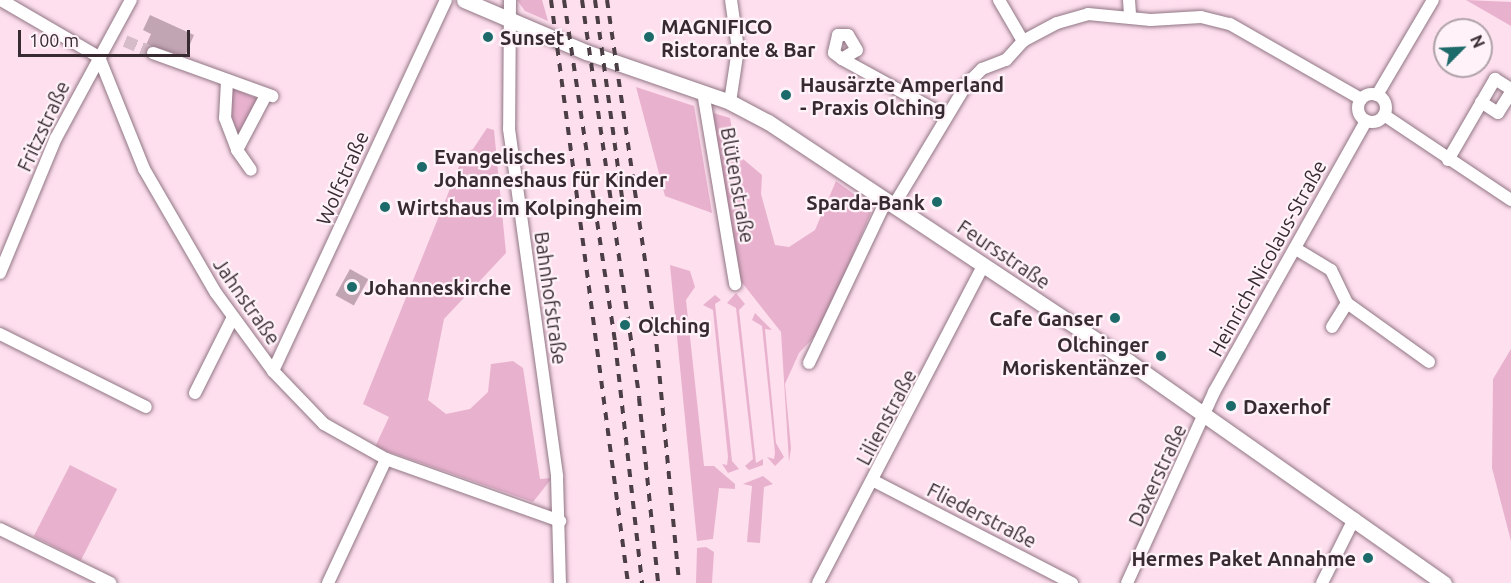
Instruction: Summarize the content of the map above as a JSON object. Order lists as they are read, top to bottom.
{
  "streets": {
    "street": [
      "Fritzstraße",
      "Wolfstraße",
      "Blütenstraße",
      "Feursstraße",
      "Heinrich-Nicolaus-Straße",
      "Bahnhofstraße",
      "Jahnstraße",
      "Lilienstraße",
      "Daxerstraße",
      "Fliederstraße"
    ]
  },
  "crossings": [
    ["Fritzstraße", "Jahnstraße"],
    ["Wolfstraße", "Jahnstraße"],
    ["Blütenstraße", "Feursstraße"],
    ["Feursstraße", "Heinrich-Nicolaus-Straße"],
    ["Feursstraße", "Bahnhofstraße"],
    ["Feursstraße", "Lilienstraße"],
    ["Feursstraße", "Daxerstraße"],
    ["Heinrich-Nicolaus-Straße", "Daxerstraße"],
    ["Bahnhofstraße", "Jahnstraße"],
    ["Lilienstraße", "Fliederstraße"]
  ],
  "places": [
    "Sunset",
    "MAGNIFICO Ristorante & Bar",
    "Hausärzte Amperland - Praxis Olching",
    "Evangelisches Johanneshaus für Kinder",
    "Sparda-Bank",
    "Wirtshaus im Kolpingheim",
    "Johanneskirche",
    "Cafe Ganser",
    "Olching",
    "Olchinger Moriskentänzer",
    "Daxerhof",
    "Hermes Paket Annahme"
  ],
  "scale_bar": "100 m",
  "north": "top right"
}
